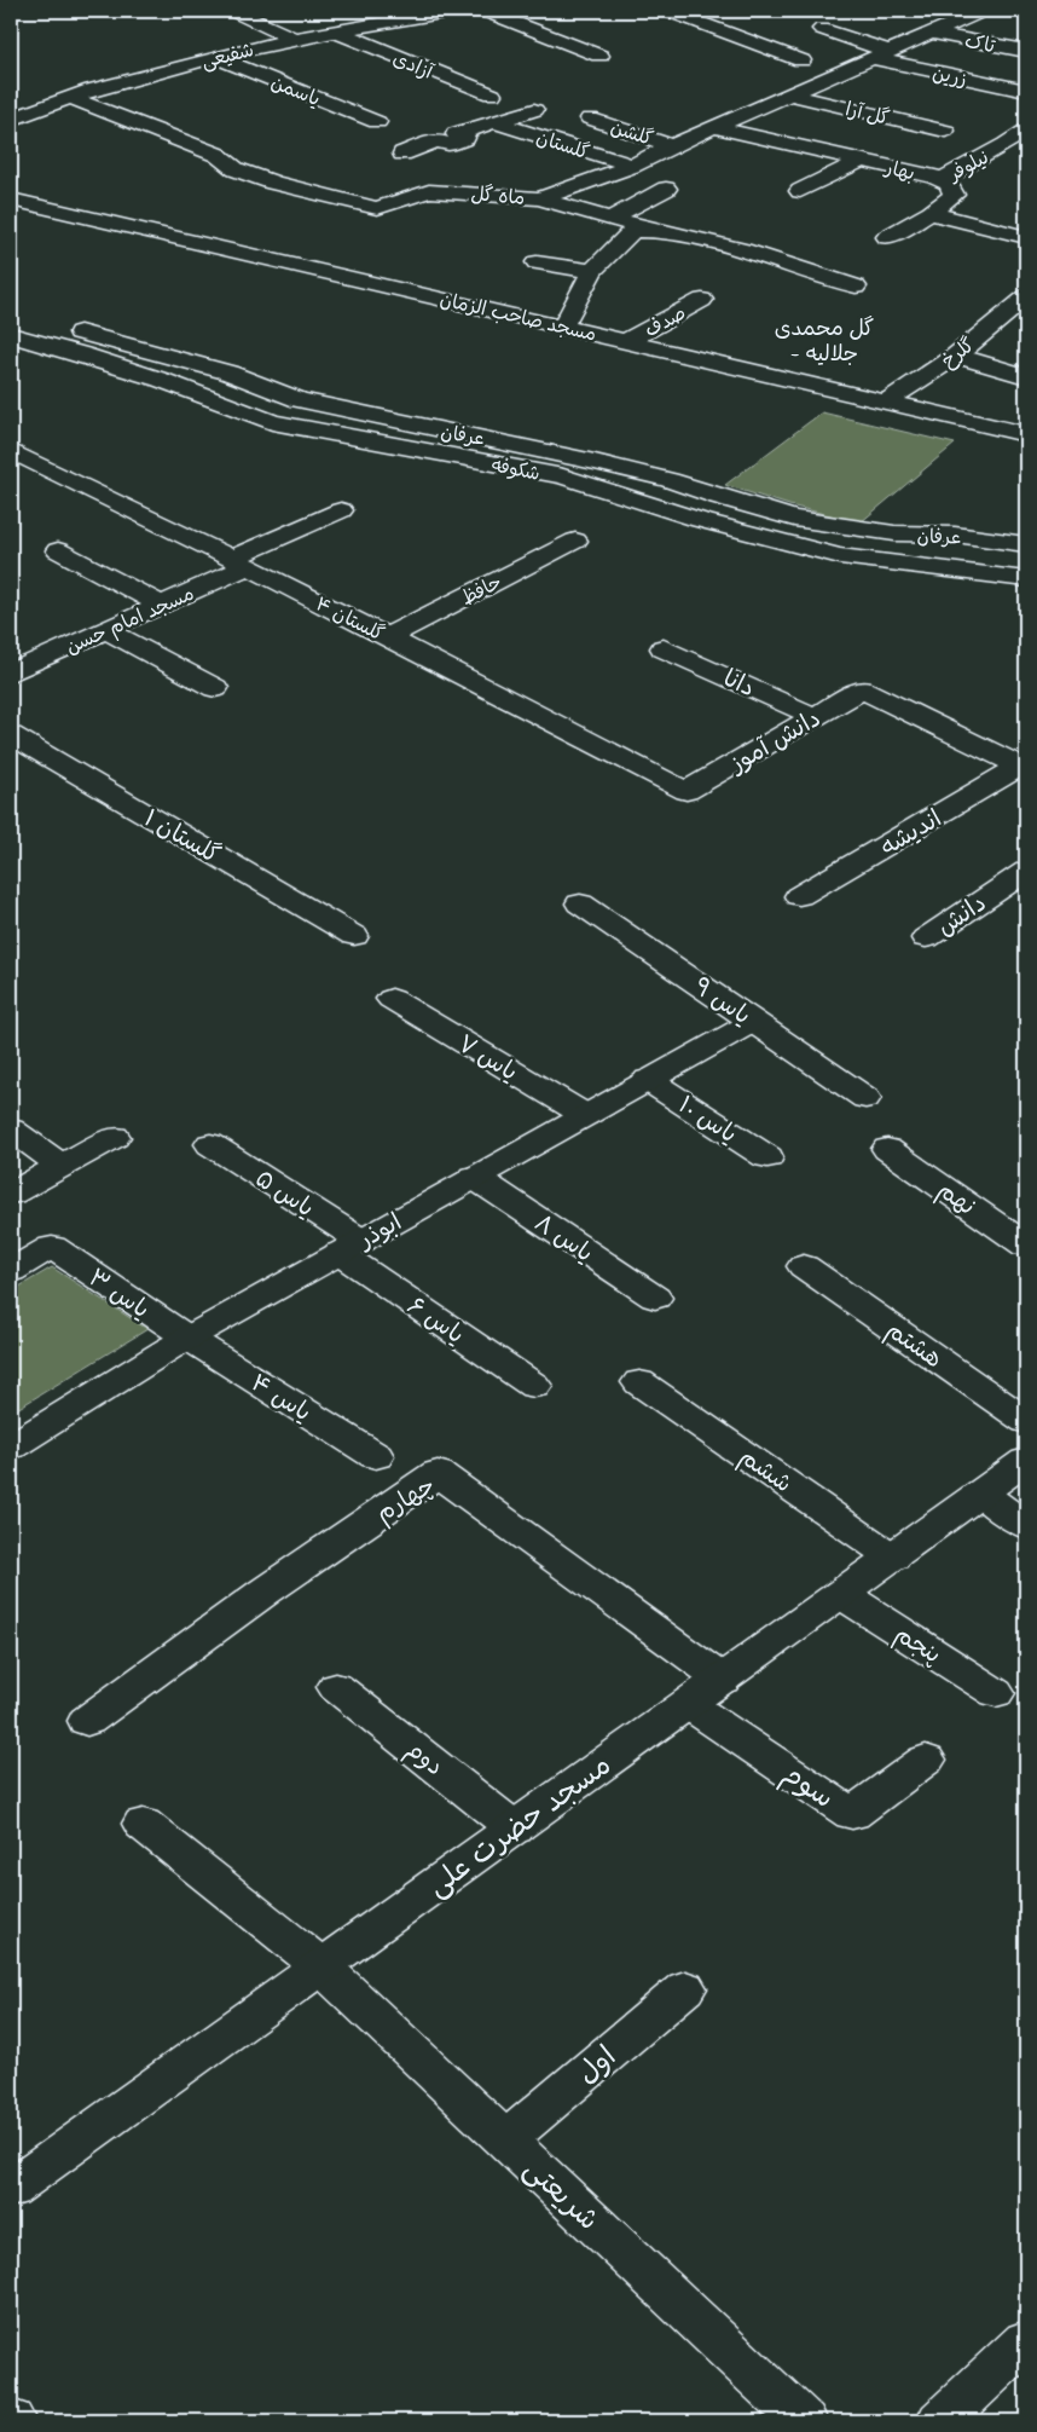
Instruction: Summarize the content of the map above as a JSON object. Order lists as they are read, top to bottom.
{
  "streets": {
    "street": [
      "تاک",
      "شفیعی",
      "آزادی",
      "زرین",
      "یاسمن",
      "گل آرا",
      "گلشن",
      "گلستان",
      "نیلوفر",
      "بهار",
      "ماه گل",
      "مسجد صاحب الزمان",
      "صدف",
      "گلرخ",
      "عرفان",
      "شکوفه",
      "حافظ",
      "گلستان ۴",
      "مسجد امام حسن",
      "دانا",
      "دانش آموز",
      "اندیشه",
      "گلستان ۱",
      "دانش",
      "یاس ۹",
      "یاس ۷",
      "یاس ۱۰",
      "یاس ۵",
      "نهم",
      "ابوذر",
      "یاس ۸",
      "یاس ۳",
      "یاس ۶",
      "هشتم",
      "یاس ۴",
      "ششم",
      "چهارم",
      "پنجم",
      "دوم",
      "سوم",
      "مسجد حضرت علی",
      "اول",
      "شریعتی"
    ]
  },
  "crossings": [
    ["تاک", "ماه گل"],
    ["شفیعی", "آزادی"],
    ["شفیعی", "یاسمن"],
    ["شفیعی", "ماه گل"],
    ["زرین", "ماه گل"],
    ["گل آرا", "ماه گل"],
    ["گلشن", "ماه گل"],
    ["گلستان", "ماه گل"],
    ["نیلوفر", "بهار"],
    ["بهار", "ماه گل"],
    ["مسجد صاحب الزمان", "صدف"],
    ["مسجد صاحب الزمان", "گلرخ"],
    ["حافظ", "گلستان ۴"],
    ["گلستان ۴", "مسجد امام حسن"],
    ["گلستان ۴", "دانش آموز"],
    ["دانا", "دانش آموز"],
    ["دانش آموز", "اندیشه"],
    ["یاس ۹", "ابوذر"],
    ["یاس ۷", "ابوذر"],
    ["یاس ۱۰", "ابوذر"],
    ["یاس ۵", "ابوذر"],
    ["یاس ۵", "یاس ۶"],
    ["ابوذر", "یاس ۸"],
    ["ابوذر", "یاس ۳"],
    ["ابوذر", "یاس ۶"],
    ["ابوذر", "یاس ۴"],
    ["یاس ۳", "یاس ۴"],
    ["ششم", "مسجد حضرت علی"],
    ["چهارم", "مسجد حضرت علی"],
    ["پنجم", "مسجد حضرت علی"],
    ["دوم", "مسجد حضرت علی"],
    ["سوم", "مسجد حضرت علی"],
    ["مسجد حضرت علی", "شریعتی"],
    ["اول", "شریعتی"]
  ],
  "districts": ["گل محمدی - جلالیه"]
}
